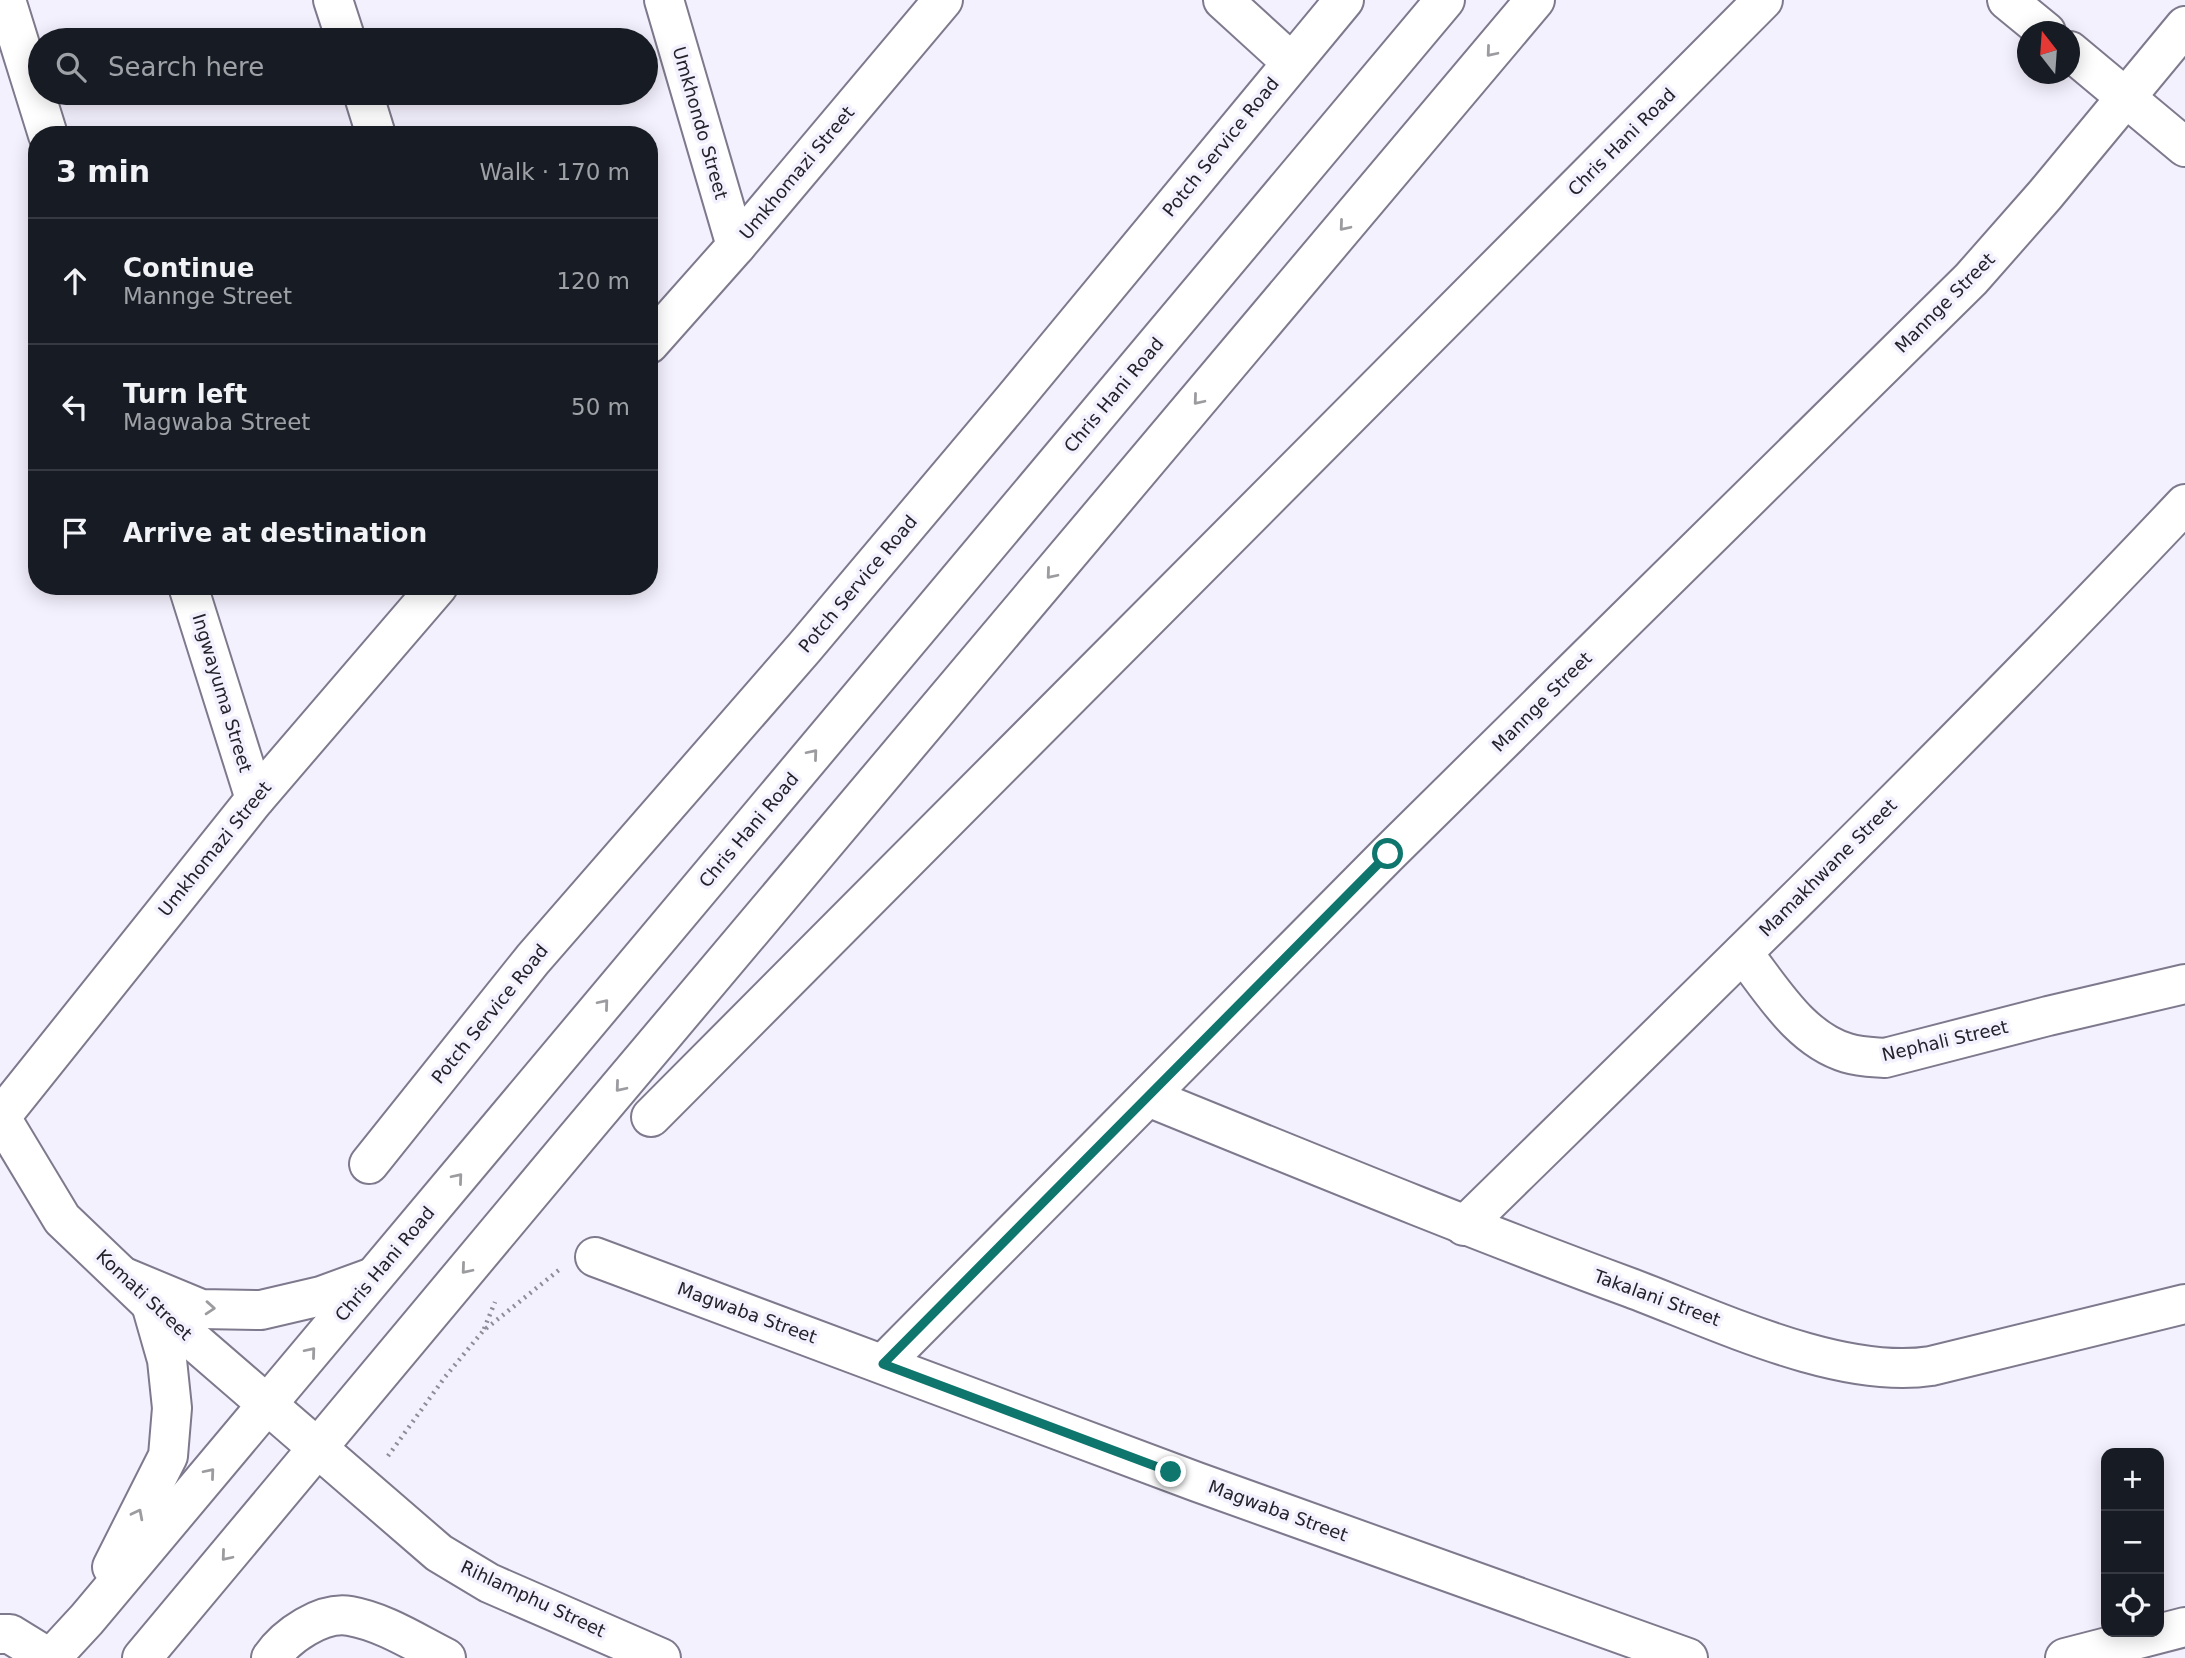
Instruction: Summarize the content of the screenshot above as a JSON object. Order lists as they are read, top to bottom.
{
  "streets": {
    "street": [
      "Umkhondo Street",
      "Chris Hani Road",
      "Potch Service Road",
      "Umkhomazi Street",
      "Mannge Street",
      "Ingwayuma Street",
      "Mamakhwane Street",
      "Nephali Street",
      "Komati Street",
      "Takalani Street",
      "Magwaba Street",
      "Rihlamphu Street"
    ]
  },
  "crossings": [
    ["Umkhondo Street", "Umkhomazi Street"],
    ["Chris Hani Road", "Komati Street"],
    ["Umkhomazi Street", "Ingwayuma Street"],
    ["Umkhomazi Street", "Komati Street"],
    ["Mannge Street", "Takalani Street"],
    ["Mannge Street", "Magwaba Street"],
    ["Mamakhwane Street", "Nephali Street"],
    ["Mamakhwane Street", "Takalani Street"],
    ["Komati Street", "Rihlamphu Street"]
  ],
  "north": "top",
  "page": {
    "search": "Search here",
    "heading": ["3 min", "Walk · 170 m"],
    "list": [
      ["Continue", "Mannge Street", "120 m"],
      ["Turn left", "Magwaba Street", "50 m"],
      "Arrive at destination"
    ],
    "map_buttons": ["+", "−"]
  }
}
